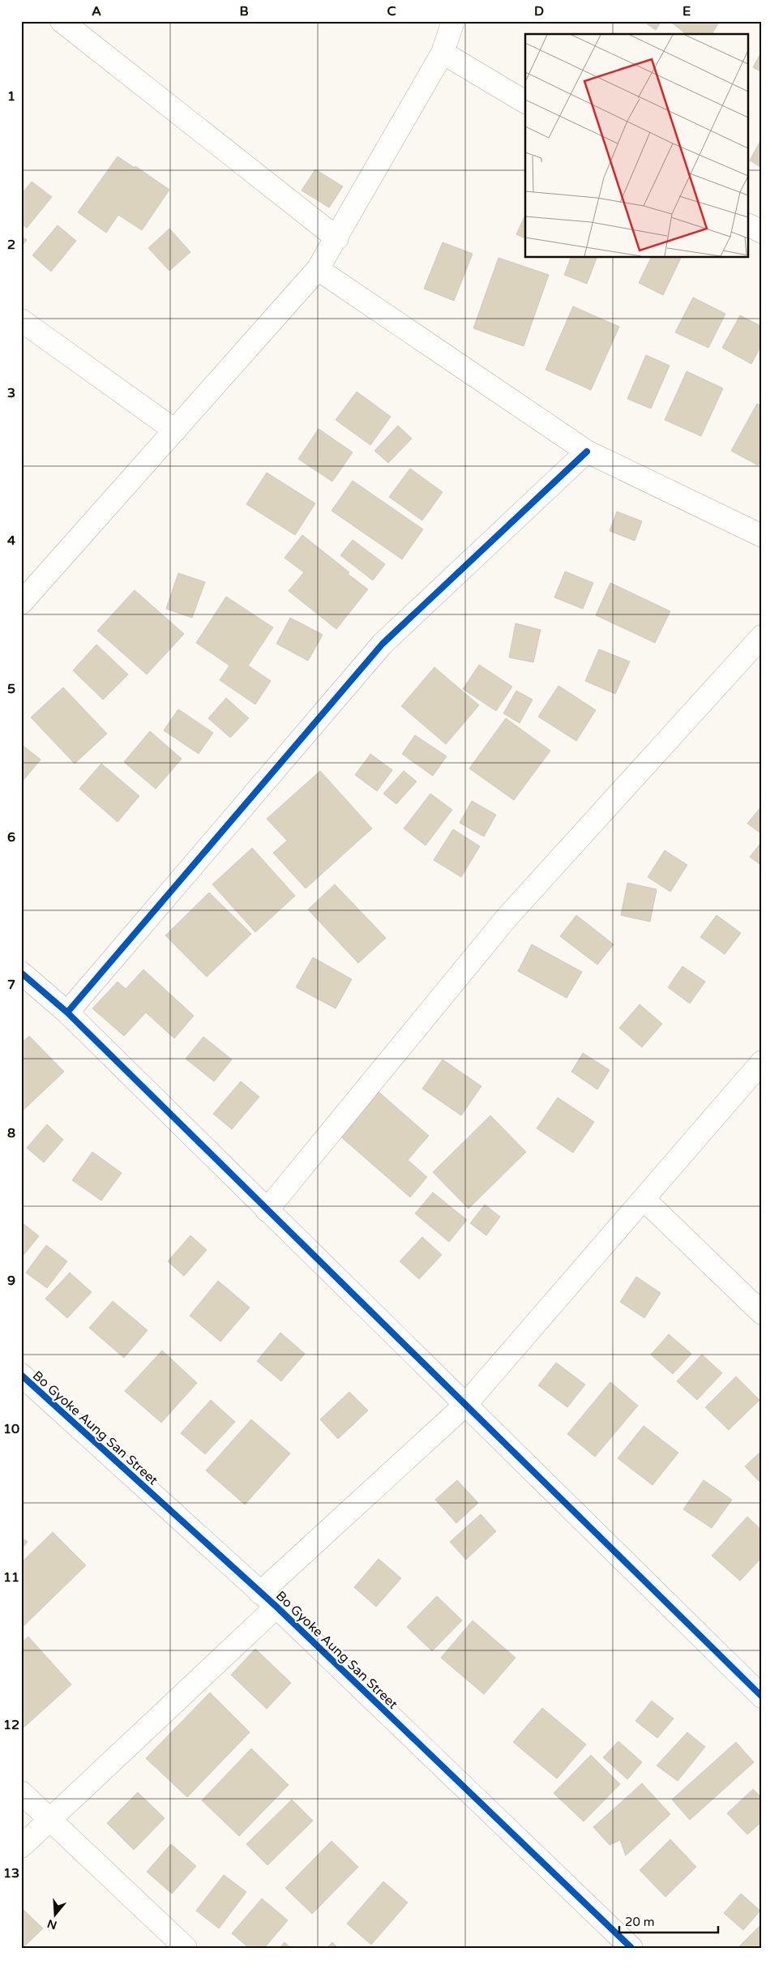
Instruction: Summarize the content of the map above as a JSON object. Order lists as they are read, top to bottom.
{
  "streets": {
    "street": ["Bo Gyoke Aung San Street"]
  },
  "scale_bar": "20 m",
  "north": "bottom",
  "grid": {
    "columns": [
      "A",
      "B",
      "C",
      "D",
      "E"
    ],
    "rows": [
      "1",
      "2",
      "3",
      "4",
      "5",
      "6",
      "7",
      "8",
      "9",
      "10",
      "11",
      "12",
      "13"
    ]
  }
}
